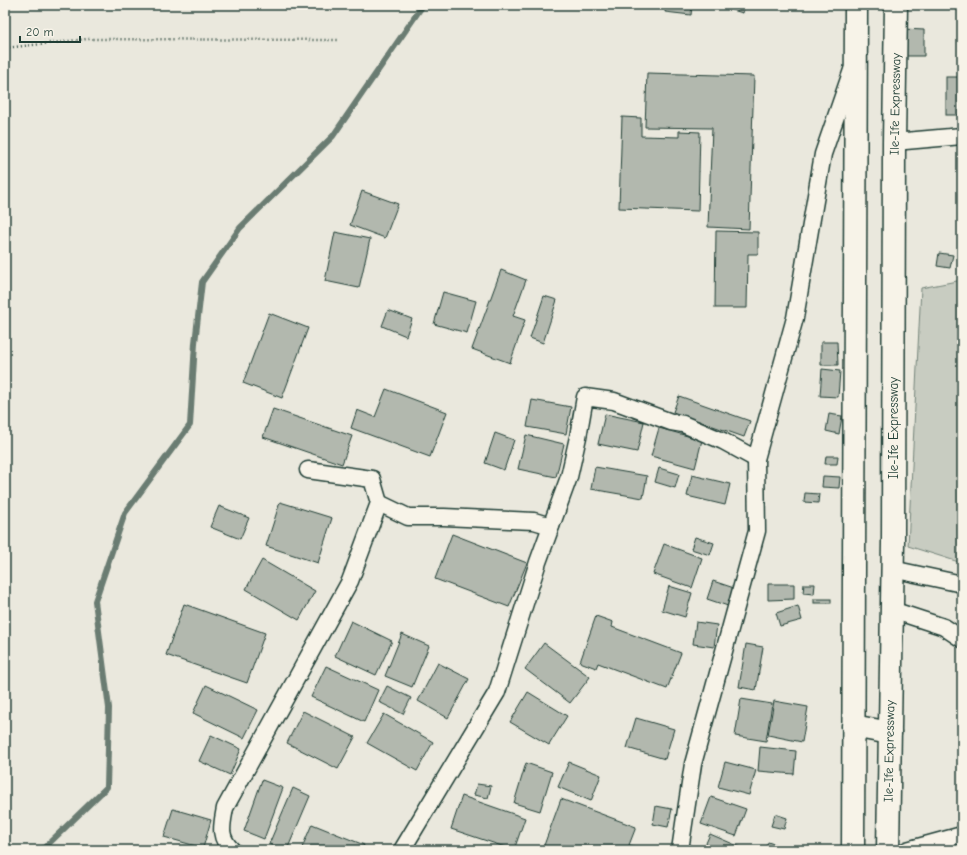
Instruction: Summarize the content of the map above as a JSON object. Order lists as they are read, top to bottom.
{
  "streets": {
    "main road": ["Ile-Ife Expressway"]
  },
  "scale_bar": "20 m"
}
